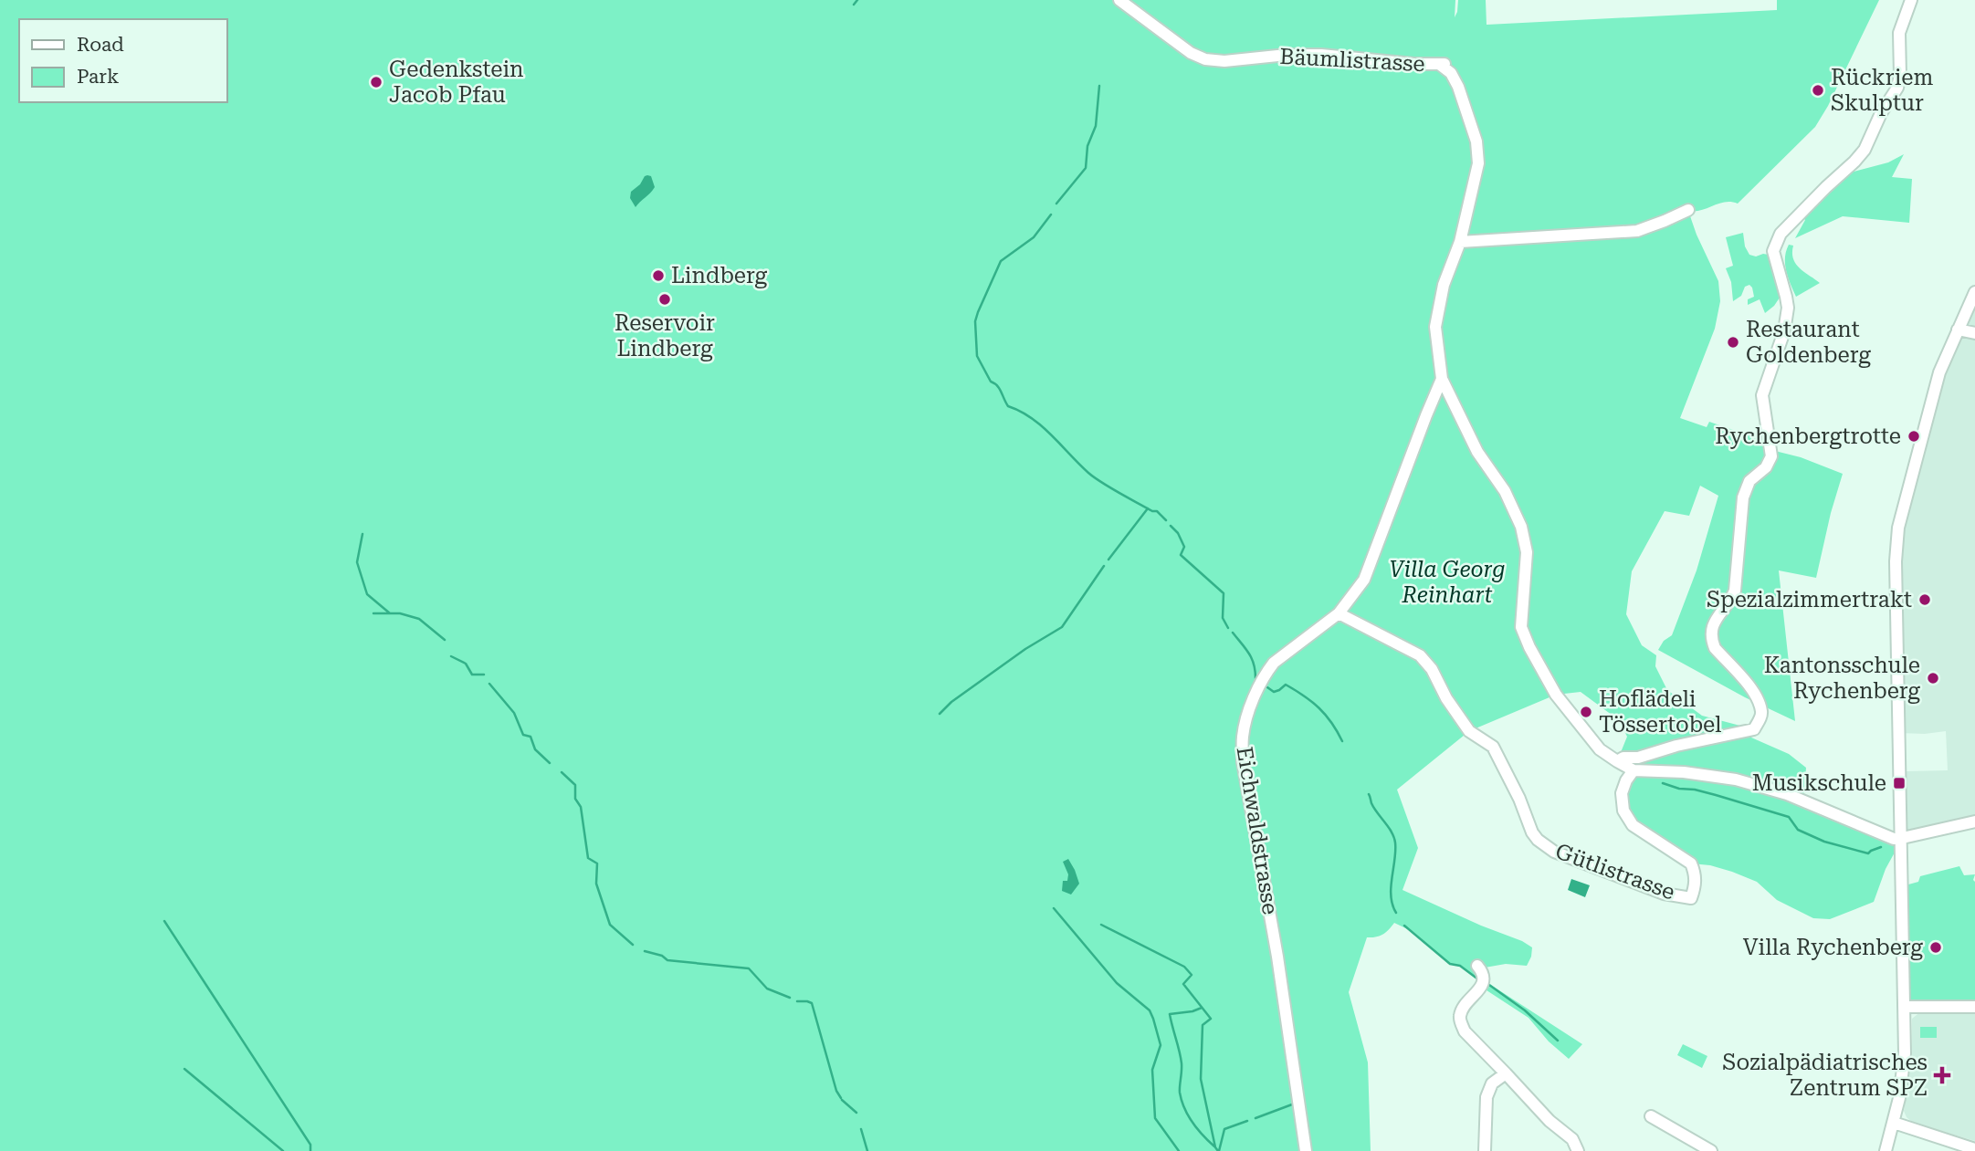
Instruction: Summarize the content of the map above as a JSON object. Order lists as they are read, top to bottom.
{
  "streets": {
    "street": ["Bäumlistrasse", "Eichwaldstrasse", "Gütlistrasse"]
  },
  "crossings": [
    ["Eichwaldstrasse", "Gütlistrasse"]
  ],
  "parks": ["Villa Georg Reinhart"],
  "places": {
    "other": [
      "Gedenkstein Jacob Pfau",
      "Rückriem Skulptur",
      "Lindberg",
      "Reservoir Lindberg",
      "Restaurant Goldenberg",
      "Rychenbergtrotte",
      "Spezialzimmertrakt",
      "Kantonsschule Rychenberg",
      "Hoflädeli Tössertobel",
      "Villa Rychenberg"
    ],
    "transit": ["Musikschule"],
    "health": ["Sozialpädiatrisches Zentrum SPZ"]
  },
  "legend": ["Road", "Park"]
}
